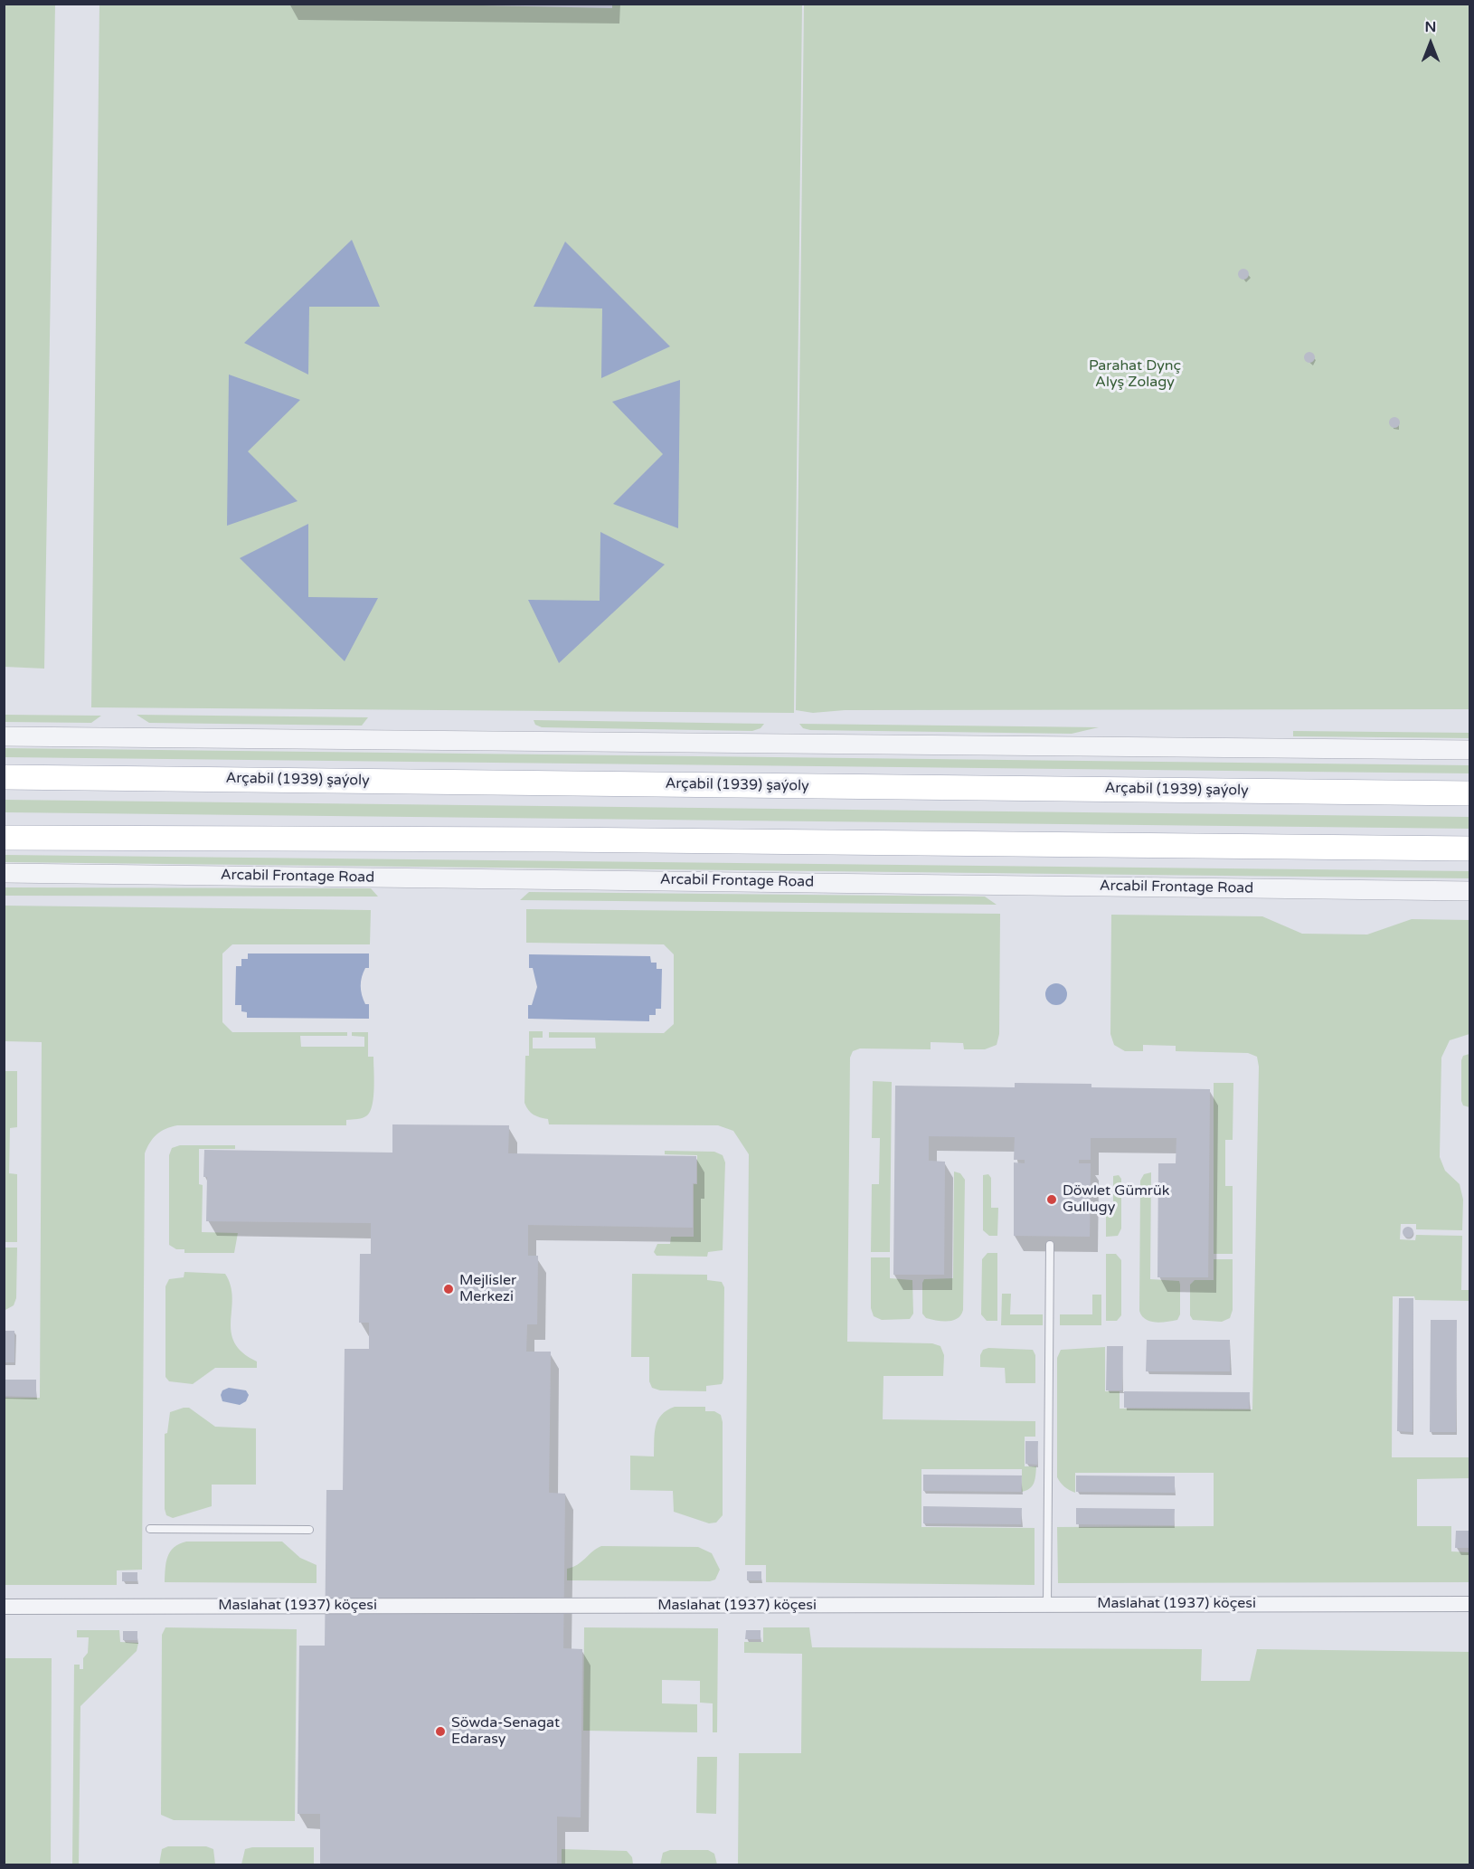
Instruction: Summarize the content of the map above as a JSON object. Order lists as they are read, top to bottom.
{
  "streets": {
    "main road": ["Arçabil (1939) şaýoly"],
    "street": ["Arcabil Frontage Road", "Maslahat (1937) köçesi"]
  },
  "parks": ["Parahat Dynç Alyş Zolagy"],
  "places": ["Döwlet Gümrük Gullugy", "Mejlisler Merkezi", "Söwda-Senagat Edarasy"],
  "north": "top"
}
